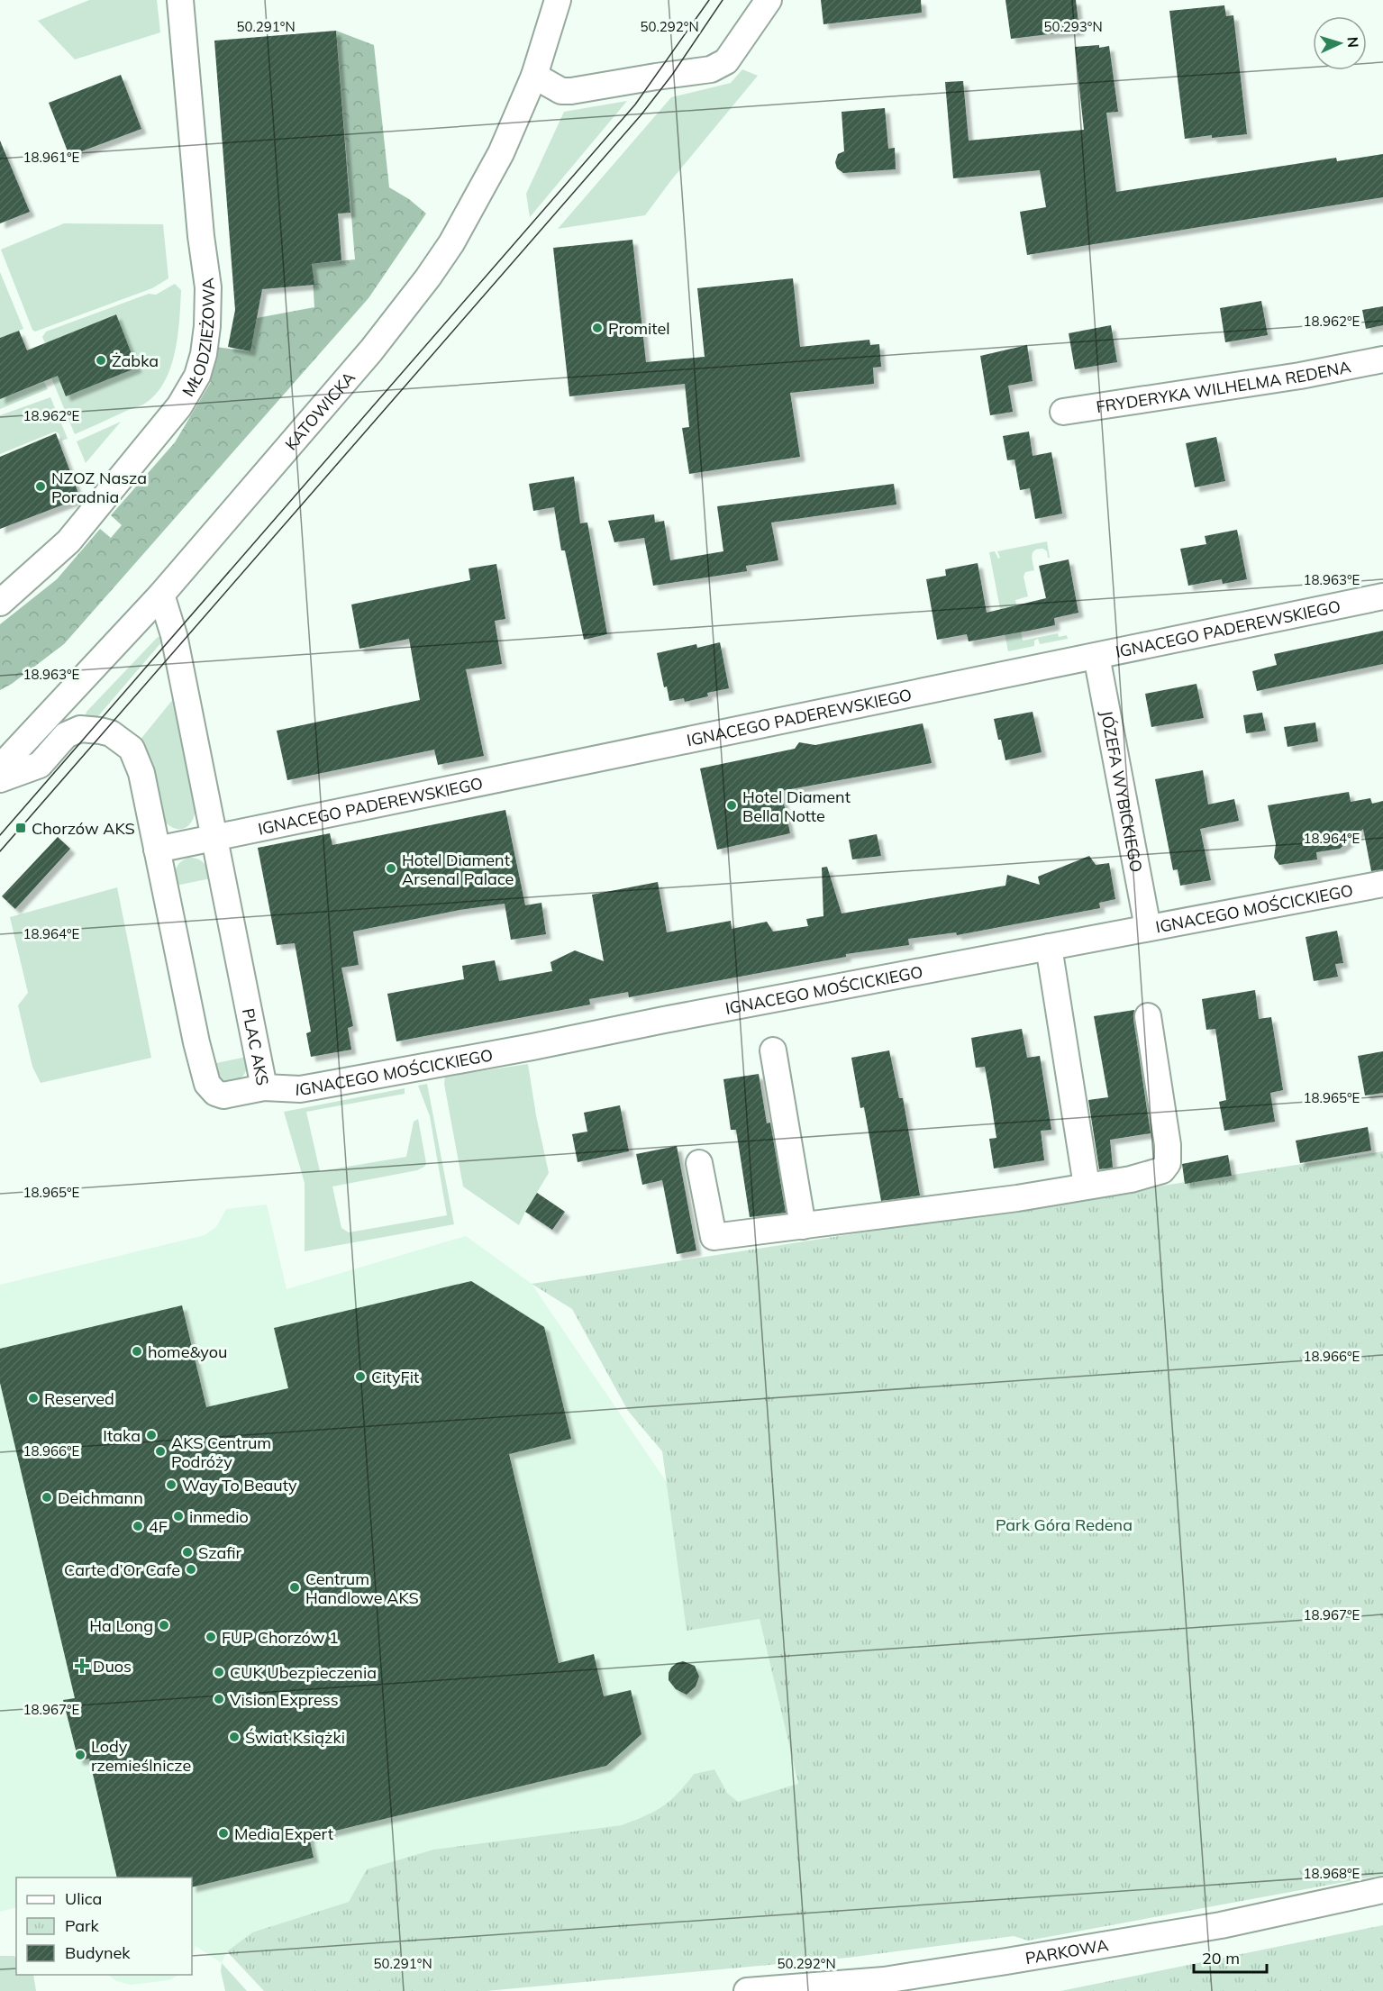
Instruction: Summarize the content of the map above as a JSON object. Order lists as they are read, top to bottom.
{
  "streets": {
    "street": [
      "MŁODZIEŻOWA",
      "FRYDERYKA WILHELMA REDENA",
      "KATOWICKA",
      "IGNACEGO PADEREWSKIEGO",
      "JÓZEFA WYBICKIEGO",
      "IGNACEGO MOŚCICKIEGO",
      "PLAC AKS",
      "PARKOWA"
    ]
  },
  "crossings": [
    ["KATOWICKA", "PLAC AKS"],
    ["IGNACEGO PADEREWSKIEGO", "JÓZEFA WYBICKIEGO"],
    ["IGNACEGO PADEREWSKIEGO", "PLAC AKS"],
    ["JÓZEFA WYBICKIEGO", "IGNACEGO MOŚCICKIEGO"],
    ["IGNACEGO MOŚCICKIEGO", "PLAC AKS"]
  ],
  "parks": ["Park Góra Redena"],
  "places": {
    "other": [
      "Promitel",
      "Żabka",
      "NZOZ Nasza Poradnia",
      "Hotel Diament Bella Notte",
      "Hotel Diament Arsenal Palace",
      "home&you",
      "CityFit",
      "Reserved",
      "Itaka",
      "AKS Centrum Podróży",
      "Way To Beauty",
      "Deichmann",
      "inmedio",
      "4F",
      "Szafir",
      "Carte d’Or Cafe",
      "Centrum Handlowe AKS",
      "Ha Long",
      "FUP Chorzów 1",
      "CUK Ubezpieczenia",
      "Vision Express",
      "Świat Książki",
      "Lody rzemieślnicze",
      "Media Expert"
    ],
    "transit": ["Chorzów AKS"],
    "health": ["Duos"]
  },
  "legend": ["Ulica", "Park", "Budynek"],
  "scale_bar": "20 m",
  "north": "right",
  "coordinates": [
    "50.291°N",
    "50.292°N",
    "50.293°N",
    "18.961°E",
    "18.962°E",
    "18.963°E",
    "18.964°E",
    "18.965°E",
    "18.966°E",
    "18.967°E",
    "18.968°E"
  ]
}
